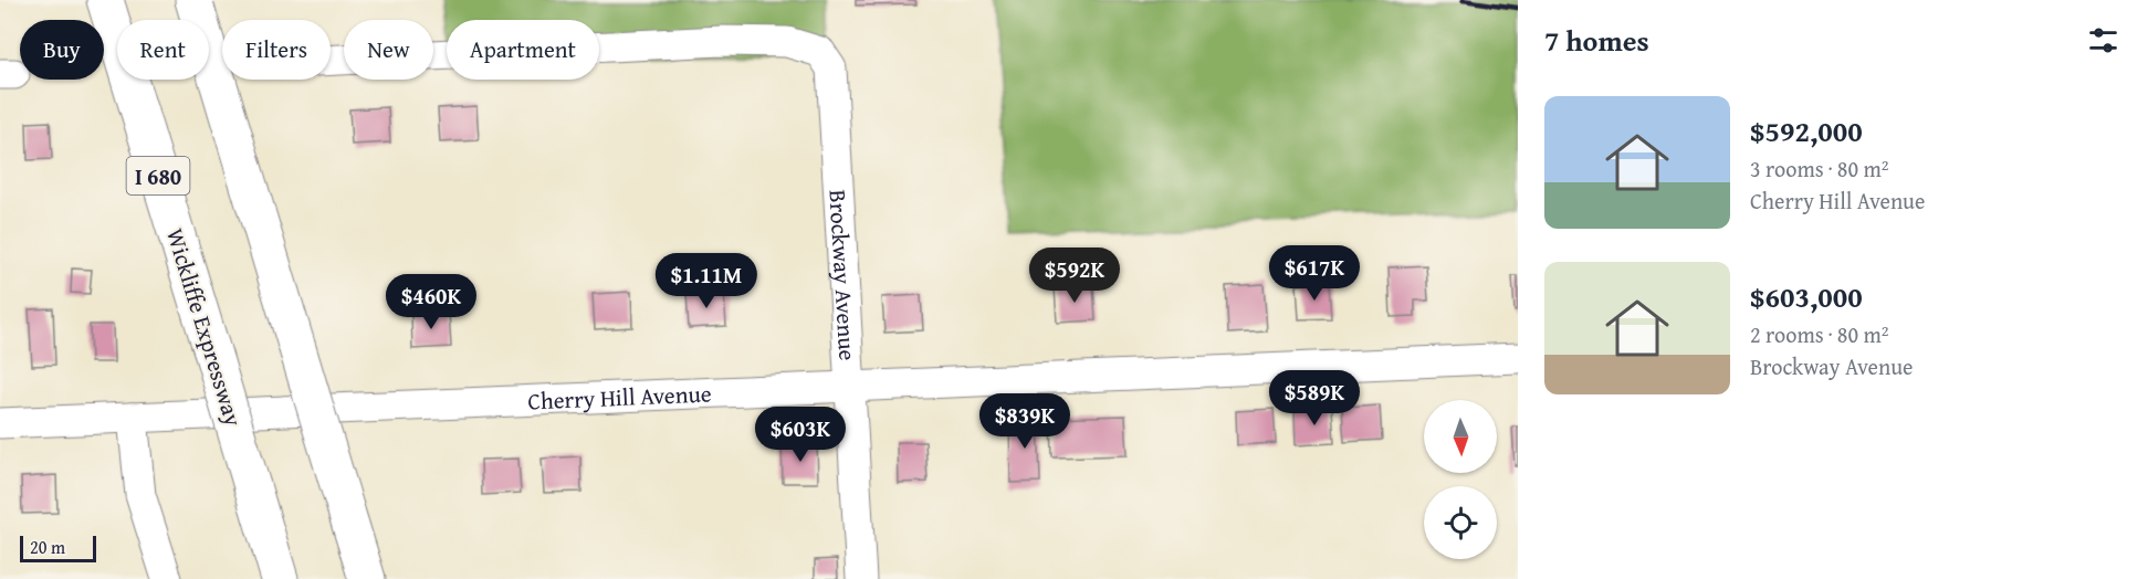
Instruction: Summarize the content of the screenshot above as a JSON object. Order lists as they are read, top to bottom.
{
  "streets": {
    "highway": ["I 680", "Wickliffe Expressway"],
    "street": ["Brockway Avenue", "Cherry Hill Avenue"]
  },
  "crossings": [
    ["Brockway Avenue", "Cherry Hill Avenue"]
  ],
  "scale_bar": "20 m",
  "north": "bottom",
  "page": {
    "heading": "7 homes",
    "chip": [
      "Buy",
      "Rent",
      "Filters",
      "New",
      "Apartment"
    ],
    "list": [
      {
        "name": "$592,000",
        "note": "3 rooms · 80 m² · Cherry Hill Avenue"
      },
      {
        "name": "$603,000",
        "note": "2 rooms · 80 m² · Brockway Avenue"
      }
    ],
    "price": [
      "$617K",
      "$592K",
      "$1.11M",
      "$460K",
      "$589K",
      "$839K",
      "$603K"
    ],
    "scale": "20 m"
  }
}
